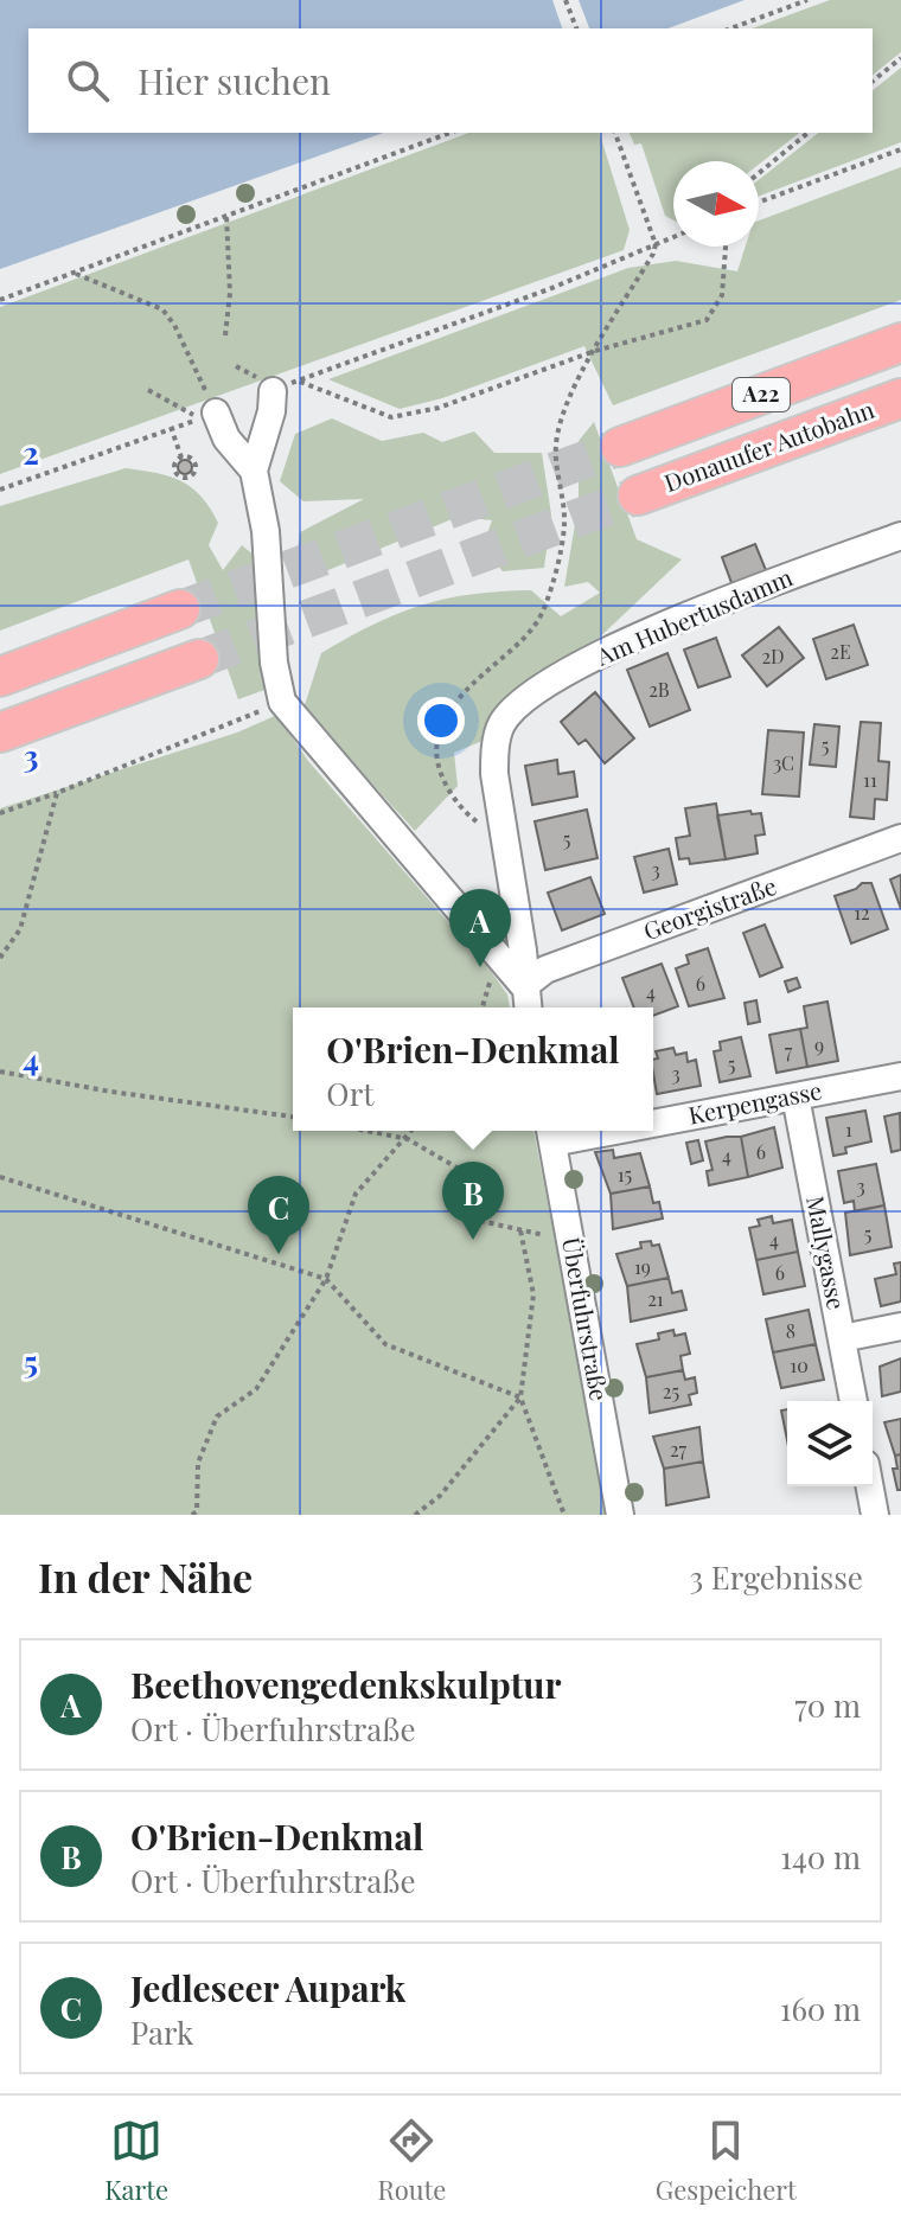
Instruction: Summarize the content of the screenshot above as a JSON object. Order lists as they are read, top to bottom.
{
  "streets": {
    "highway": ["A22", "Donauufer Autobahn"],
    "street": [
      "Am Hubertusdamm",
      "Georgistraße",
      "Kerpengasse",
      "Mallygasse",
      "Überfuhrstraße"
    ]
  },
  "crossings": [
    ["Kerpengasse", "Mallygasse"]
  ],
  "house_numbers": [
    "2E",
    "2D",
    "2B",
    "5",
    "3C",
    "11",
    "5",
    "3",
    "12",
    "6",
    "4",
    "9",
    "7",
    "5",
    "3",
    "1",
    "6",
    "4",
    "15",
    "3",
    "5",
    "4",
    "19",
    "6",
    "21",
    "8",
    "10",
    "25",
    "27"
  ],
  "north": "right",
  "page": {
    "search": "Hier suchen",
    "pins": ["A", "B", "C"],
    "popup": ["O'Brien-Denkmal", "Ort"],
    "heading": ["In der Nähe", "3 Ergebnisse"],
    "list": [
      {
        "mark": "A",
        "name": "Beethovengedenkskulptur",
        "note": "Ort · Überfuhrstraße",
        "value": "70 m"
      },
      {
        "mark": "B",
        "name": "O'Brien-Denkmal",
        "note": "Ort · Überfuhrstraße",
        "value": "140 m"
      },
      {
        "mark": "C",
        "name": "Jedleseer Aupark",
        "note": "Park",
        "value": "160 m"
      }
    ],
    "nav": ["Karte", "Route", "Gespeichert"]
  },
  "grid": {
    "rows": [
      "2",
      "3",
      "4",
      "5"
    ]
  }
}
